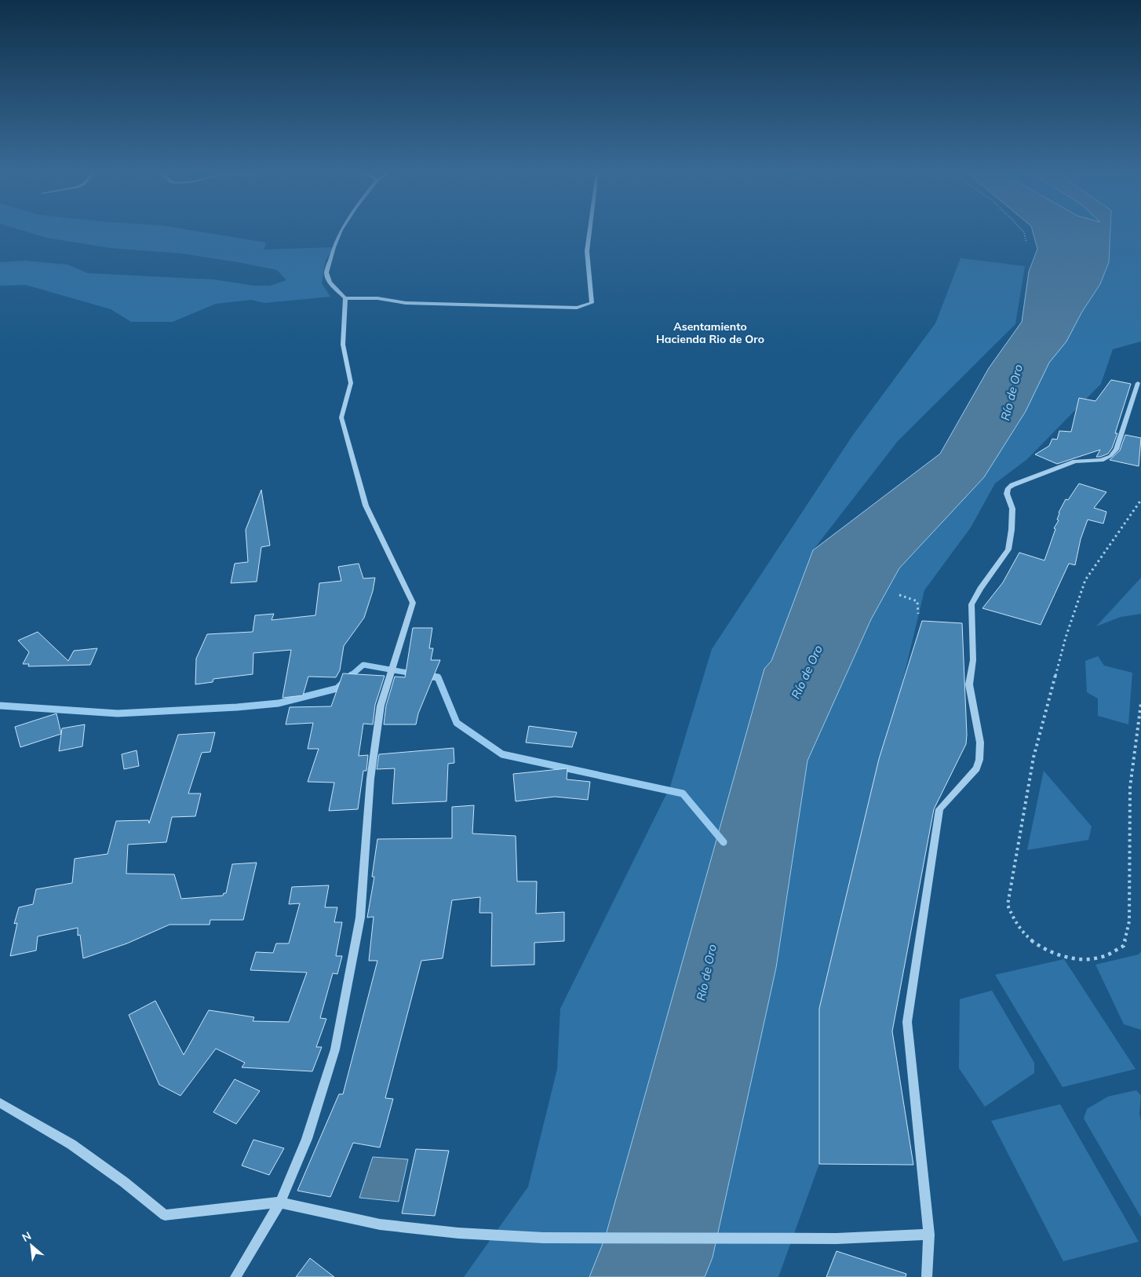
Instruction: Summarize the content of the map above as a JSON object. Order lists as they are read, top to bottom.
{
  "districts": ["Asentamiento Hacienda Rio de Oro"],
  "water": ["Río de Oro"],
  "north": "top left"
}
